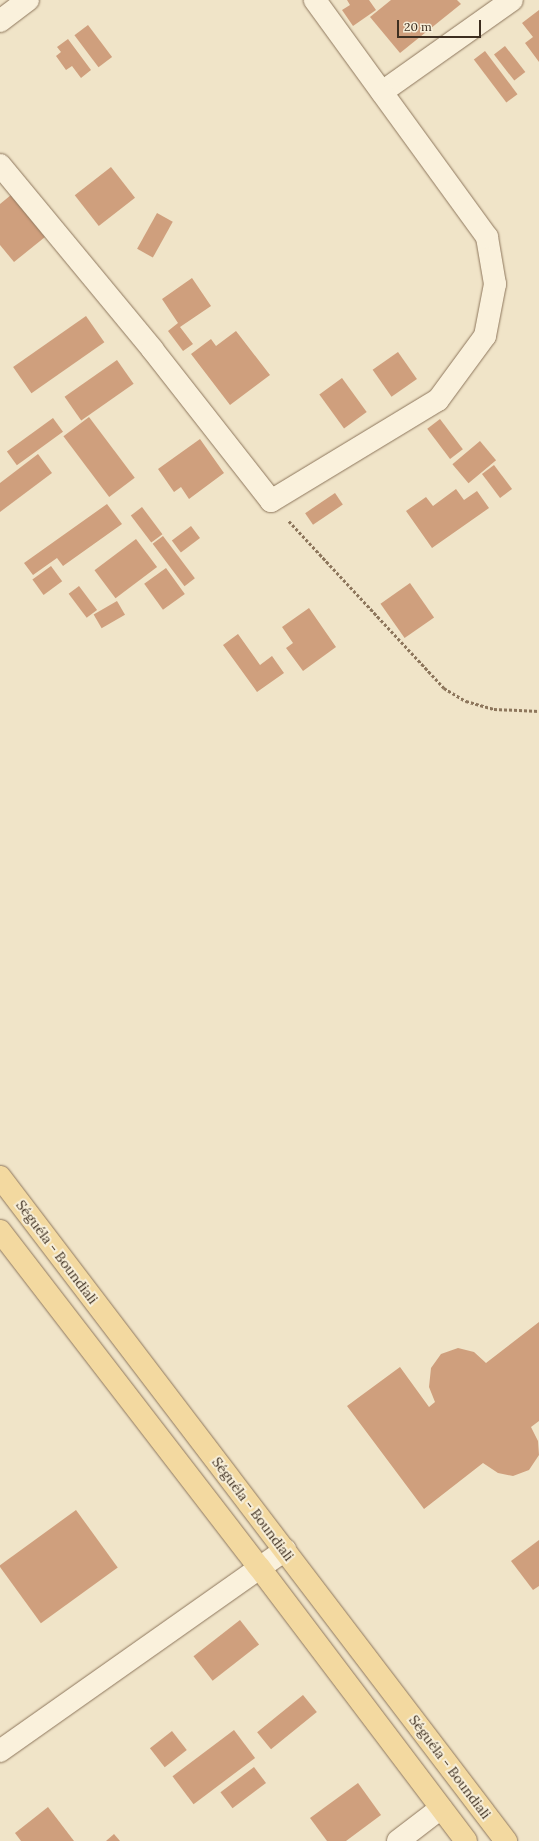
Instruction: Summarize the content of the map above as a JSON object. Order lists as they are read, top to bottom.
{
  "streets": {
    "main road": ["Séguéla - Boundiali"]
  },
  "scale_bar": "20 m"
}
